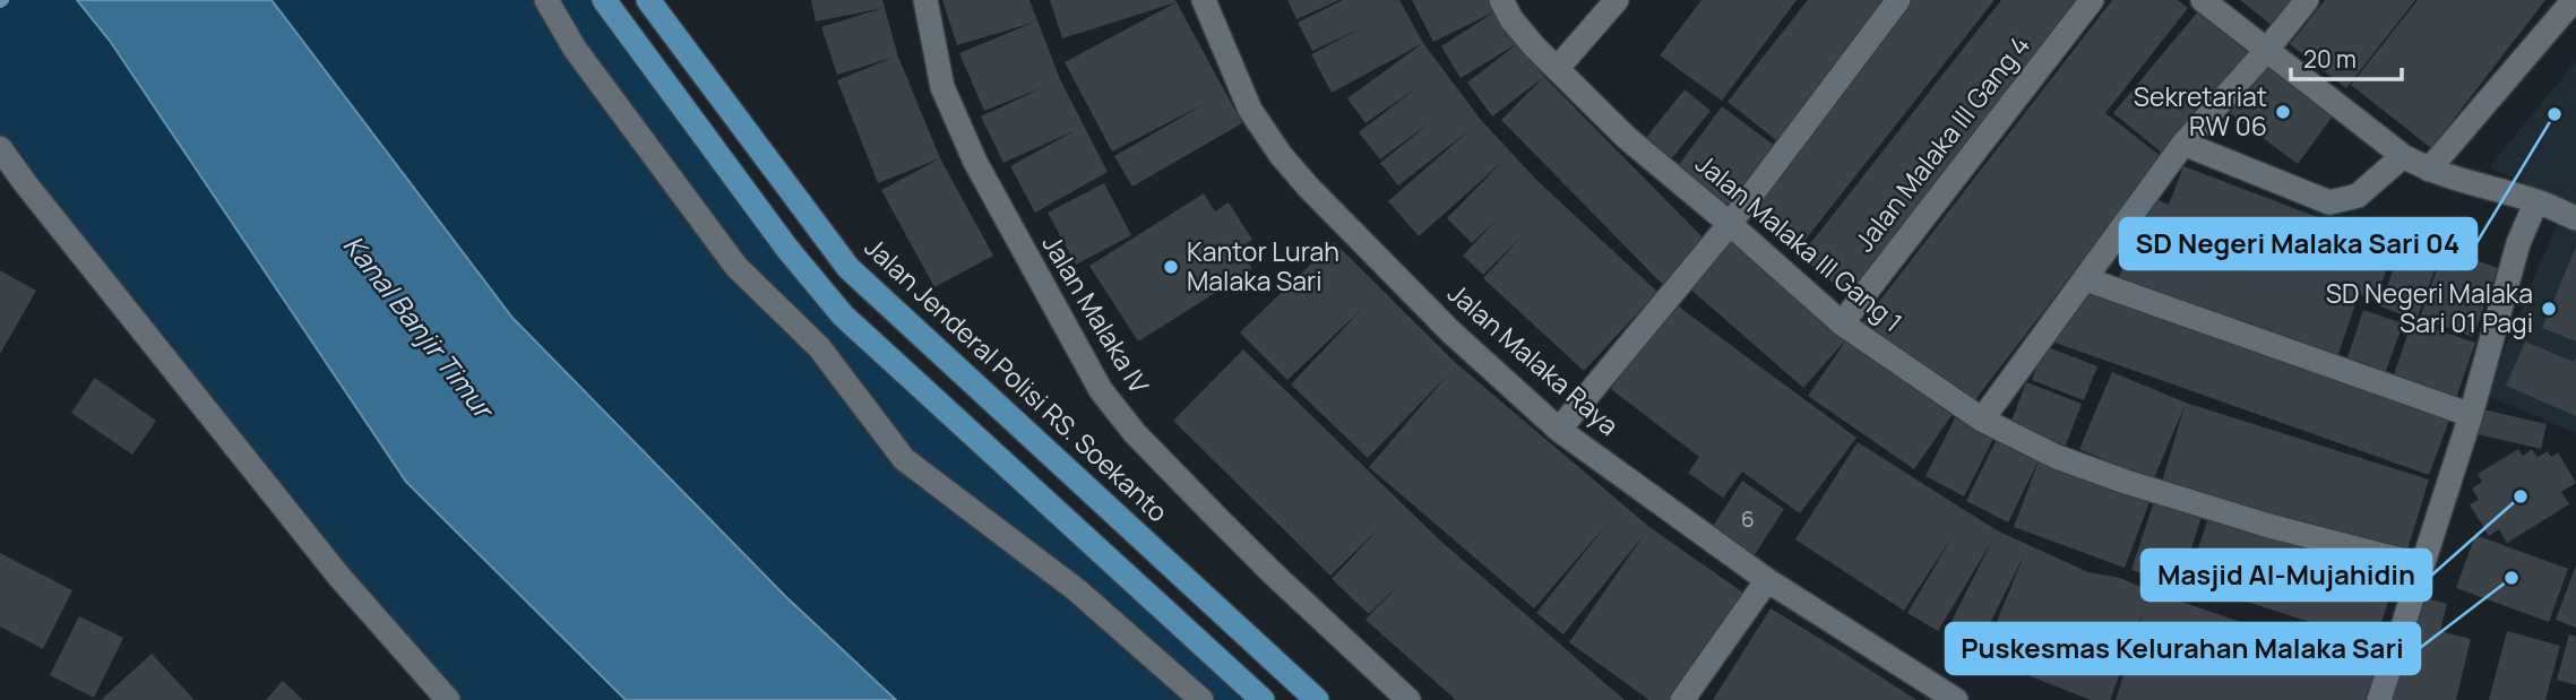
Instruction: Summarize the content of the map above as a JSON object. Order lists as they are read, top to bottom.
{
  "streets": {
    "main road": ["Jalan Jenderal Polisi RS. Soekanto"],
    "street": [
      "Jalan Malaka III Gang 4",
      "Jalan Malaka III Gang 1",
      "Jalan Malaka IV",
      "Jalan Malaka Raya"
    ]
  },
  "crossings": [
    ["Jalan Malaka III Gang 4", "Jalan Malaka III Gang 1"]
  ],
  "water": ["Kanal Banjir Timur"],
  "places": [
    "Sekretariat RW 06",
    "SD Negeri Malaka Sari 04",
    "Kantor Lurah Malaka Sari",
    "SD Negeri Malaka Sari 01 Pagi",
    "Masjid Al-Mujahidin",
    "Puskesmas Kelurahan Malaka Sari"
  ],
  "house_numbers": ["6"],
  "scale_bar": "20 m"
}
